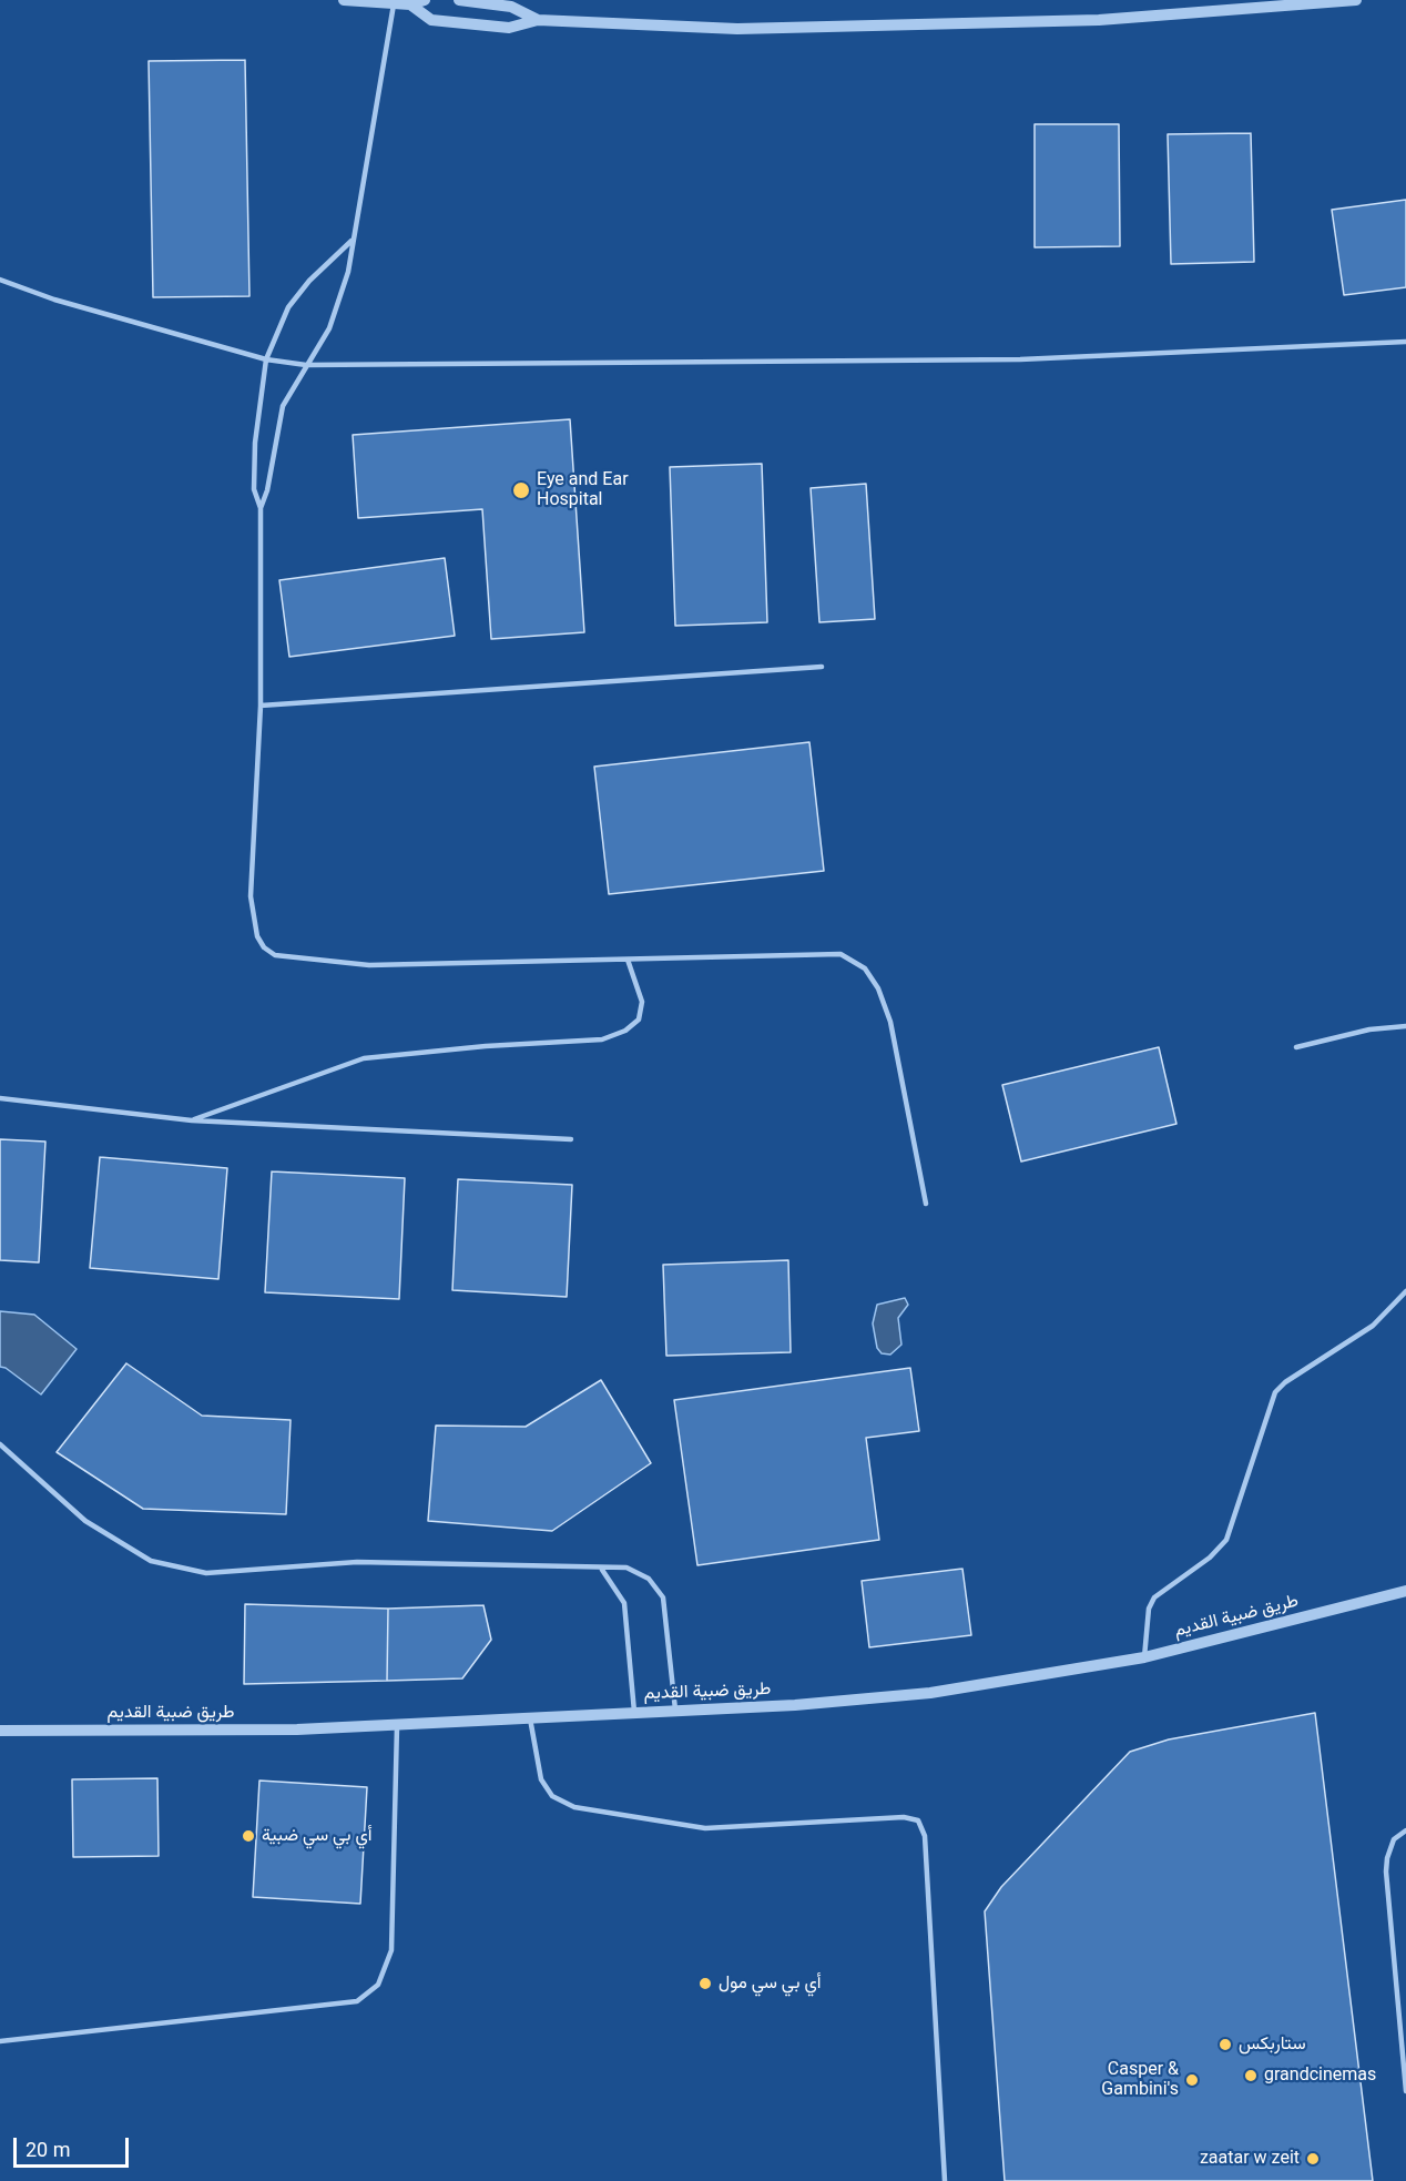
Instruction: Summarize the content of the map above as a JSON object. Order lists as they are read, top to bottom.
{
  "streets": {
    "street": ["طريق ضبية القديم"]
  },
  "places": [
    "Eye and Ear Hospital",
    "أي بي سي ضبية",
    "أي بي سي مول",
    "ستاربكس",
    "grandcinemas",
    "Casper & Gambini's",
    "zaatar w zeit"
  ],
  "scale_bar": "20 m"
}
